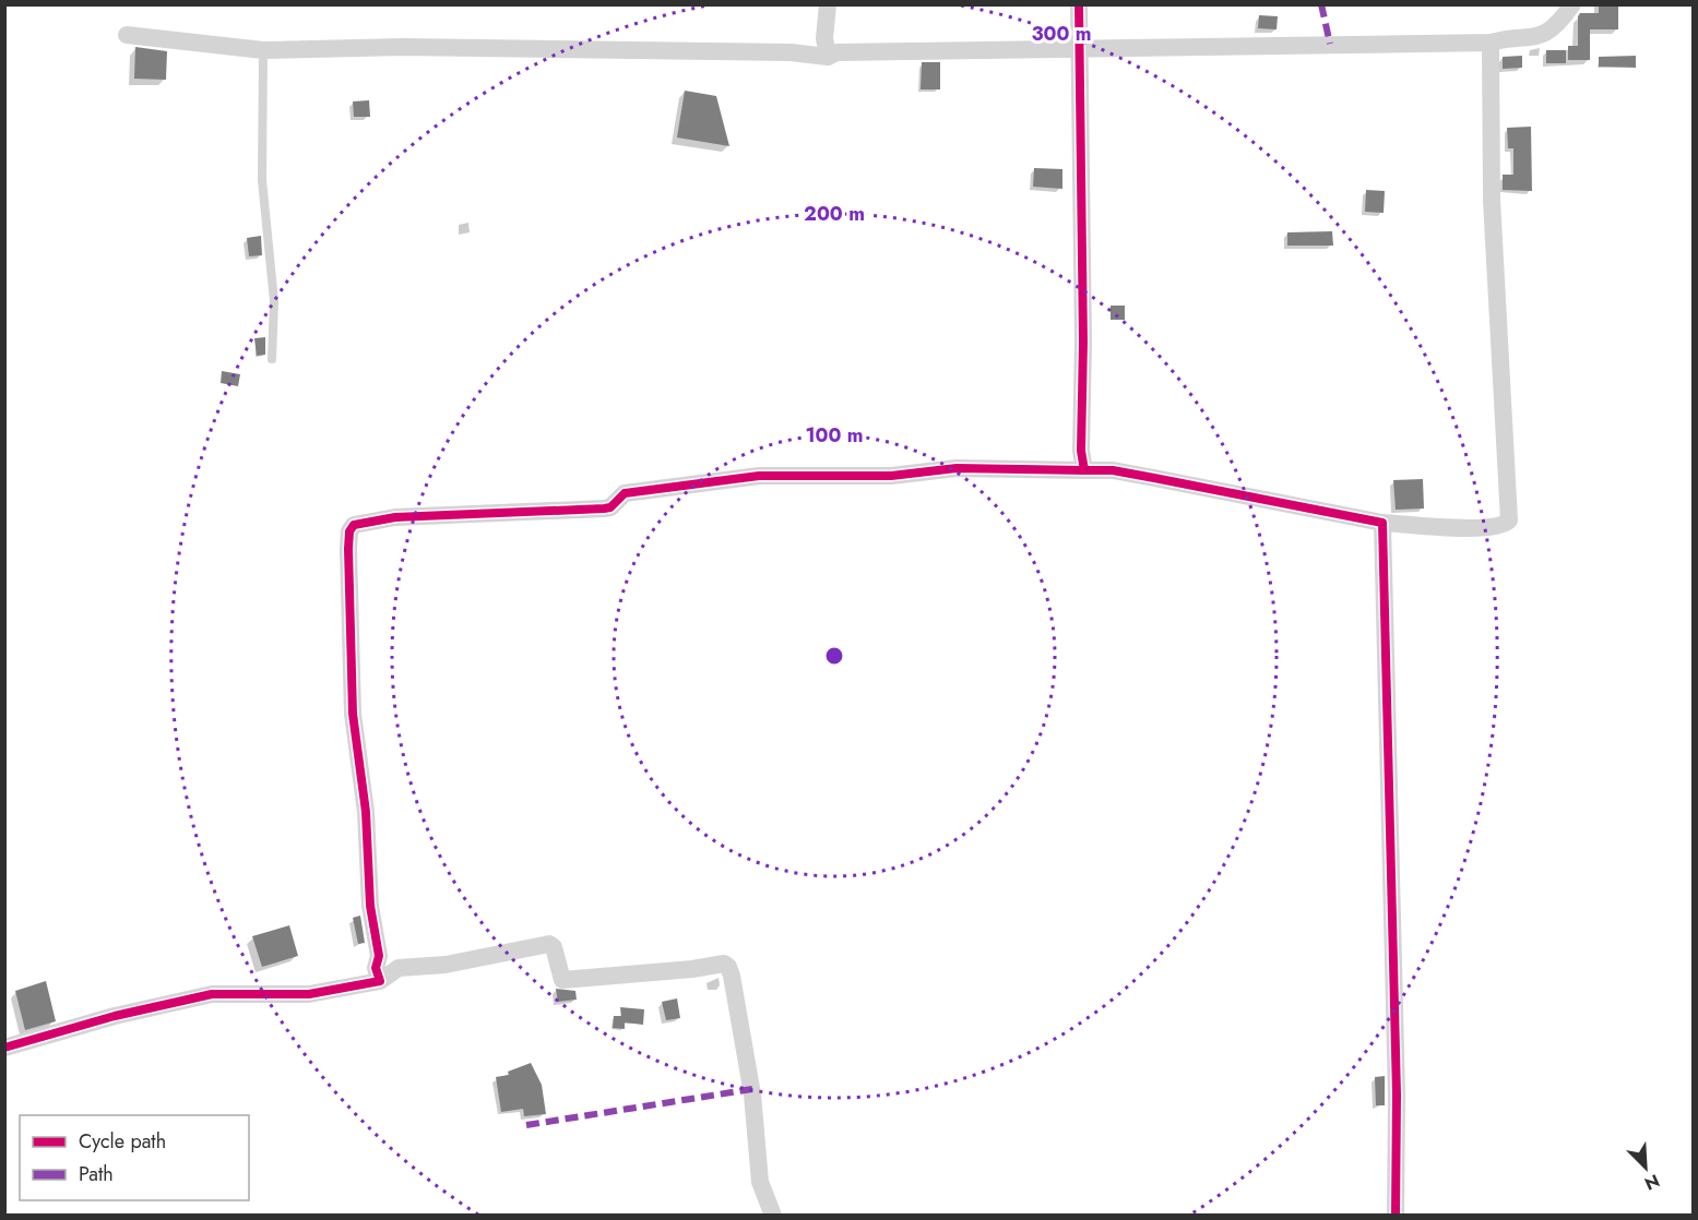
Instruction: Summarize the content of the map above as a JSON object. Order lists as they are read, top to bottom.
{
  "legend": ["Cycle path", "Path"],
  "north": "bottom right",
  "rings": ["300 m", "200 m", "100 m"]
}
